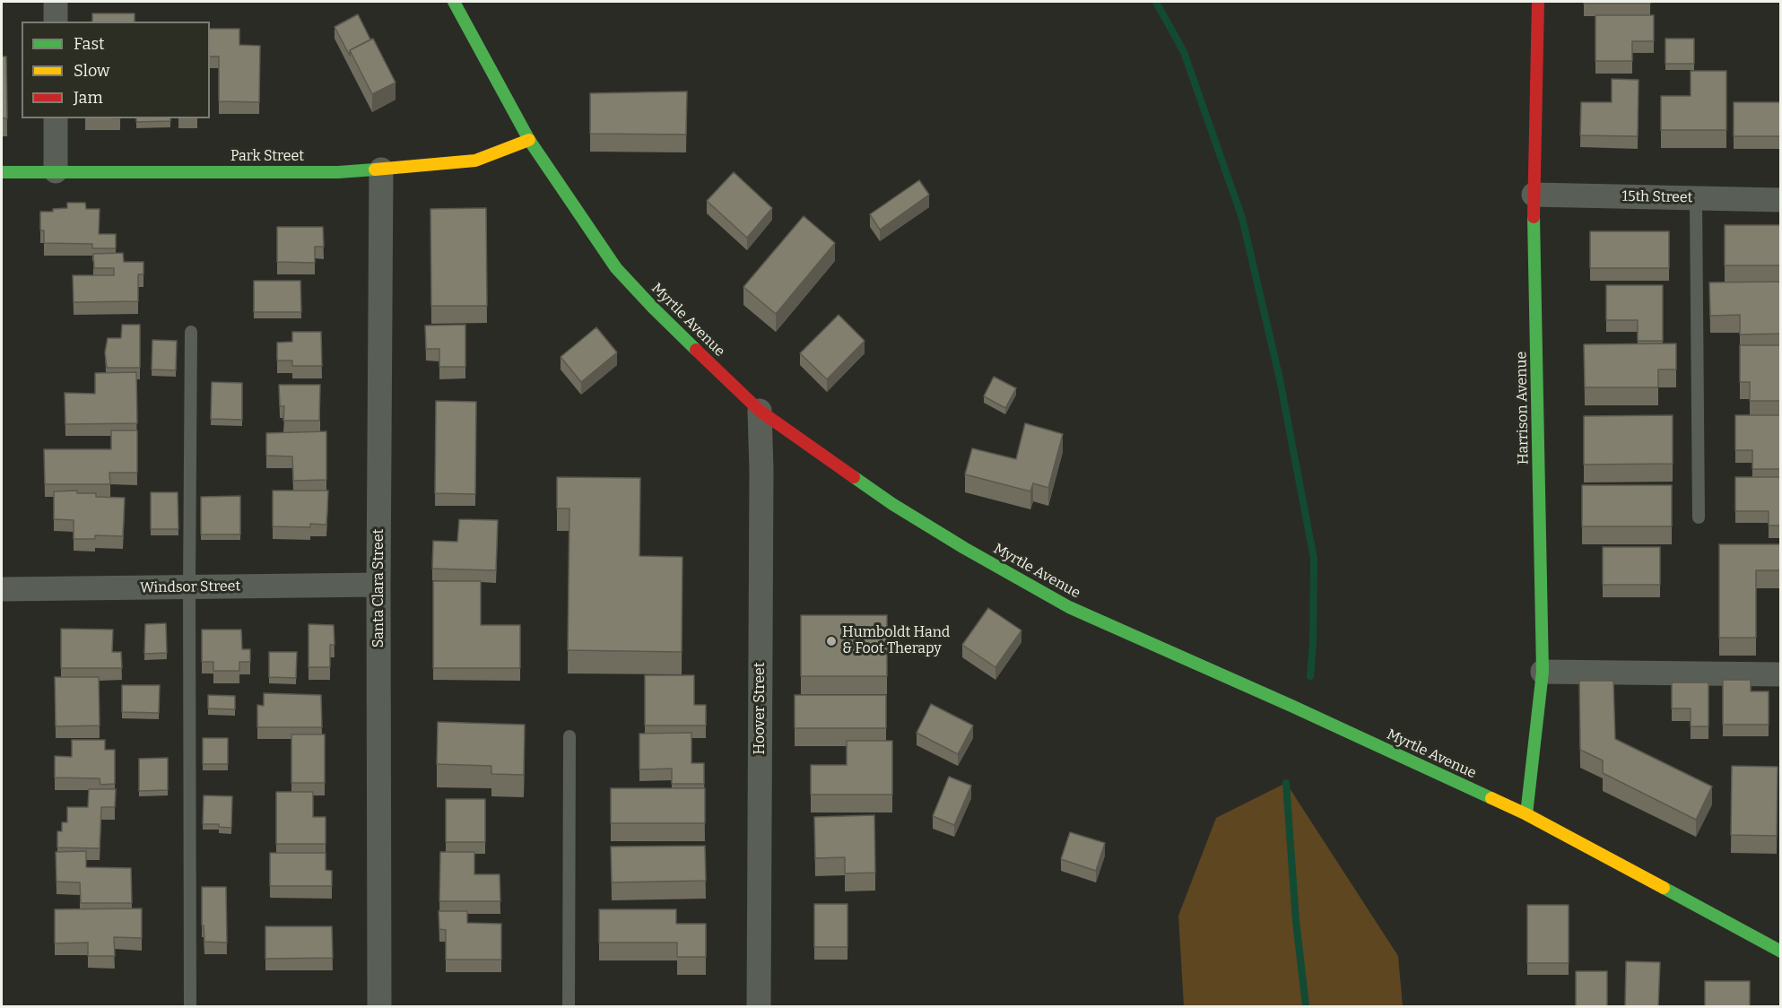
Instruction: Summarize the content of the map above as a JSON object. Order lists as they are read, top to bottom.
{
  "streets": {
    "main road": ["Park Street", "Myrtle Avenue", "Harrison Avenue"],
    "street": [
      "15th Street",
      "Windsor Street",
      "Santa Clara Street",
      "Hoover Street"
    ]
  },
  "crossings": [
    ["Park Street", "Myrtle Avenue"],
    ["Park Street", "Santa Clara Street"],
    ["15th Street", "Harrison Avenue"],
    ["Myrtle Avenue", "Harrison Avenue"],
    ["Myrtle Avenue", "Hoover Street"],
    ["Windsor Street", "Santa Clara Street"]
  ],
  "places": ["Humboldt Hand & Foot Therapy"],
  "legend": ["Fast", "Slow", "Jam"]
}
